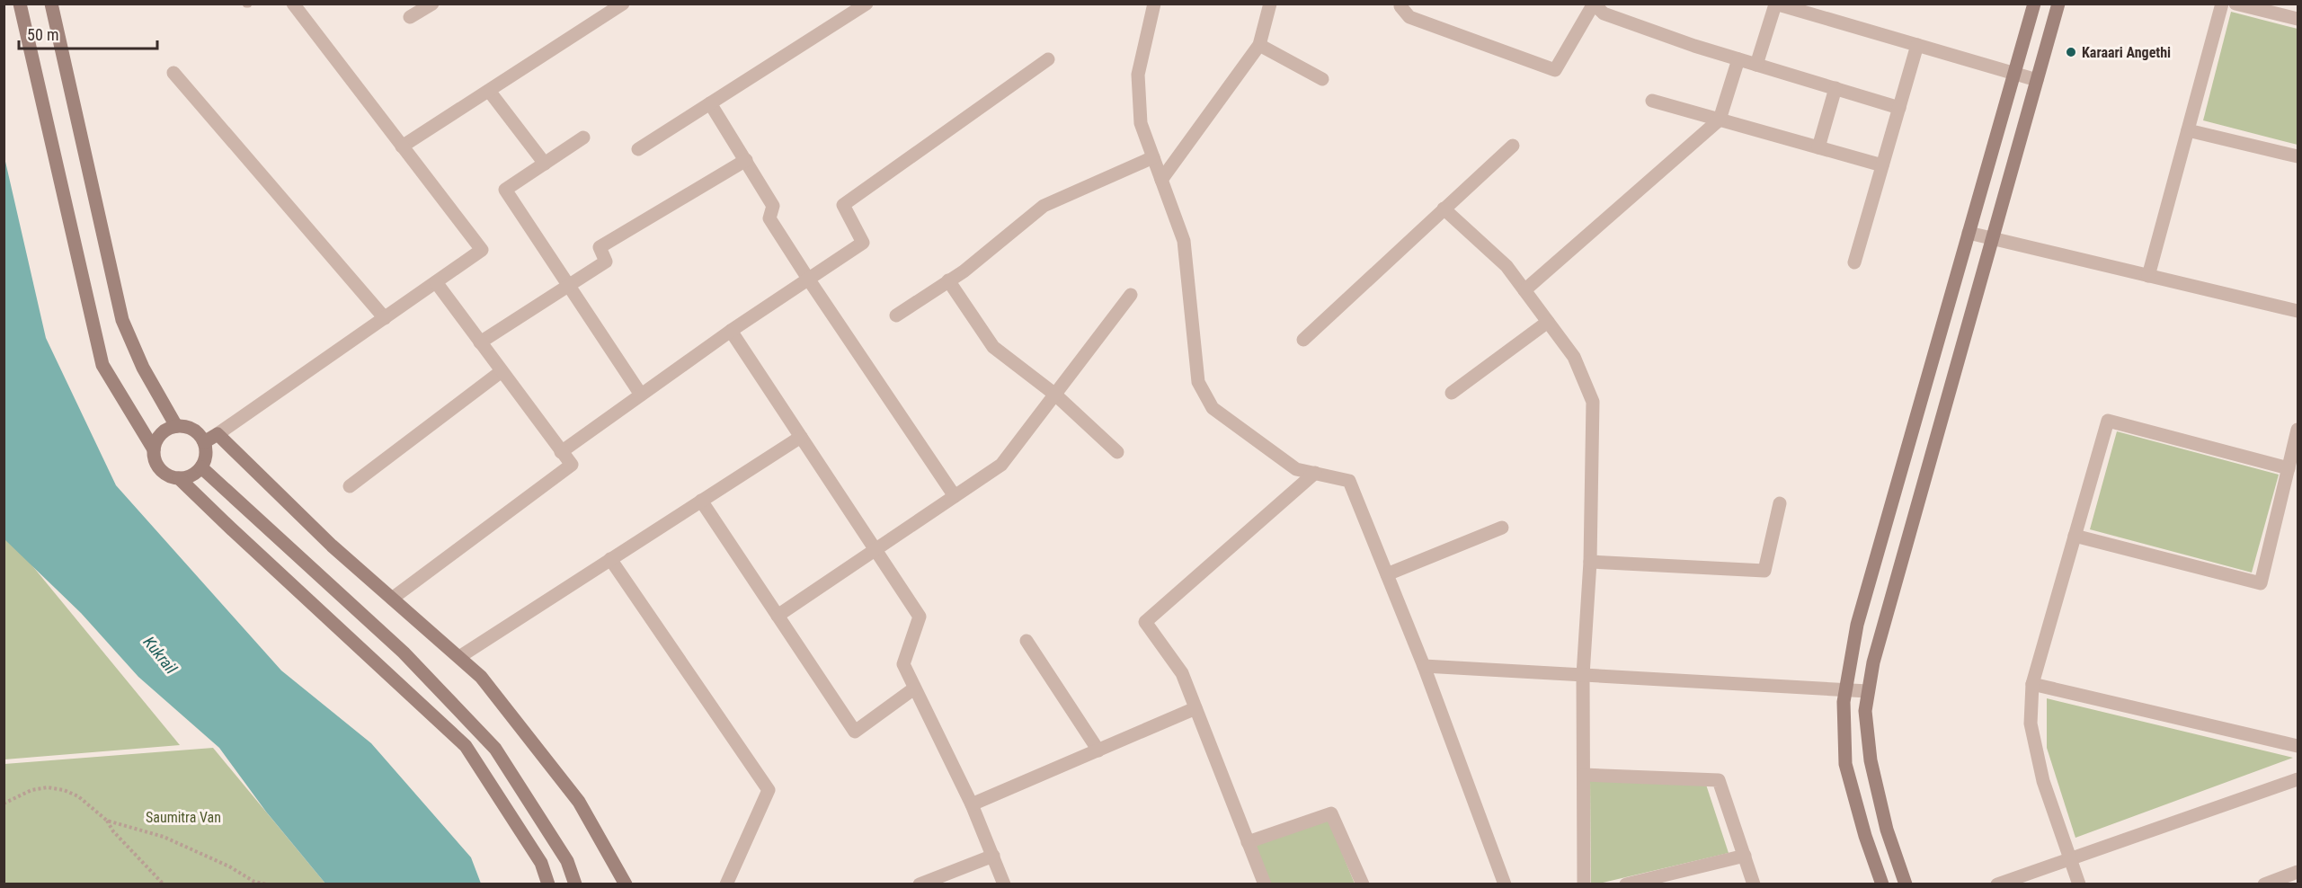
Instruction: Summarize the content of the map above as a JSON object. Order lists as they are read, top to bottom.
{
  "water": ["Kukrail"],
  "parks": ["Saumitra Van"],
  "places": ["Karaari Angethi"],
  "scale_bar": "50 m"
}
